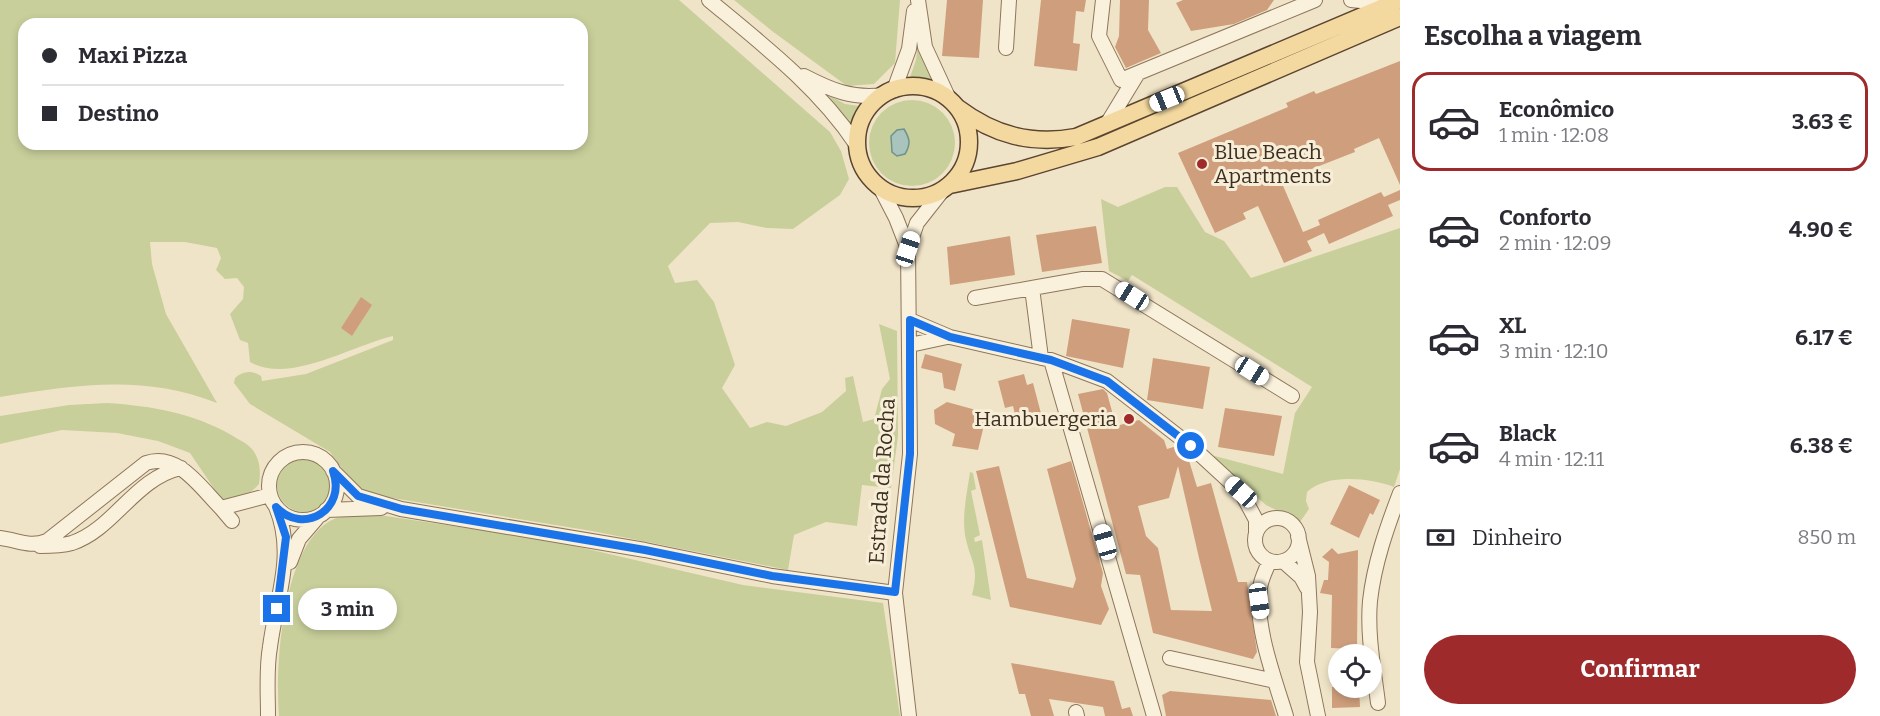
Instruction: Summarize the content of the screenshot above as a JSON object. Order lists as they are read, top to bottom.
{
  "streets": {
    "street": ["Estrada da Rocha"]
  },
  "places": ["Blue Beach Apartments", "Hambuergeria"],
  "page": {
    "heading": "Escolha a viagem",
    "banner": ["Maxi Pizza", "Destino"],
    "list": [
      {
        "name": "Econômico",
        "note": "1 min · 12:08",
        "value": "3.63 €"
      },
      {
        "name": "Conforto",
        "note": "2 min · 12:09",
        "value": "4.90 €"
      },
      {
        "name": "XL",
        "note": "3 min · 12:10",
        "value": "6.17 €"
      },
      {
        "name": "Black",
        "note": "4 min · 12:11",
        "value": "6.38 €"
      }
    ],
    "pay": ["Dinheiro", "850 m"],
    "bubble": "3 min",
    "buttons": "Confirmar"
  }
}
